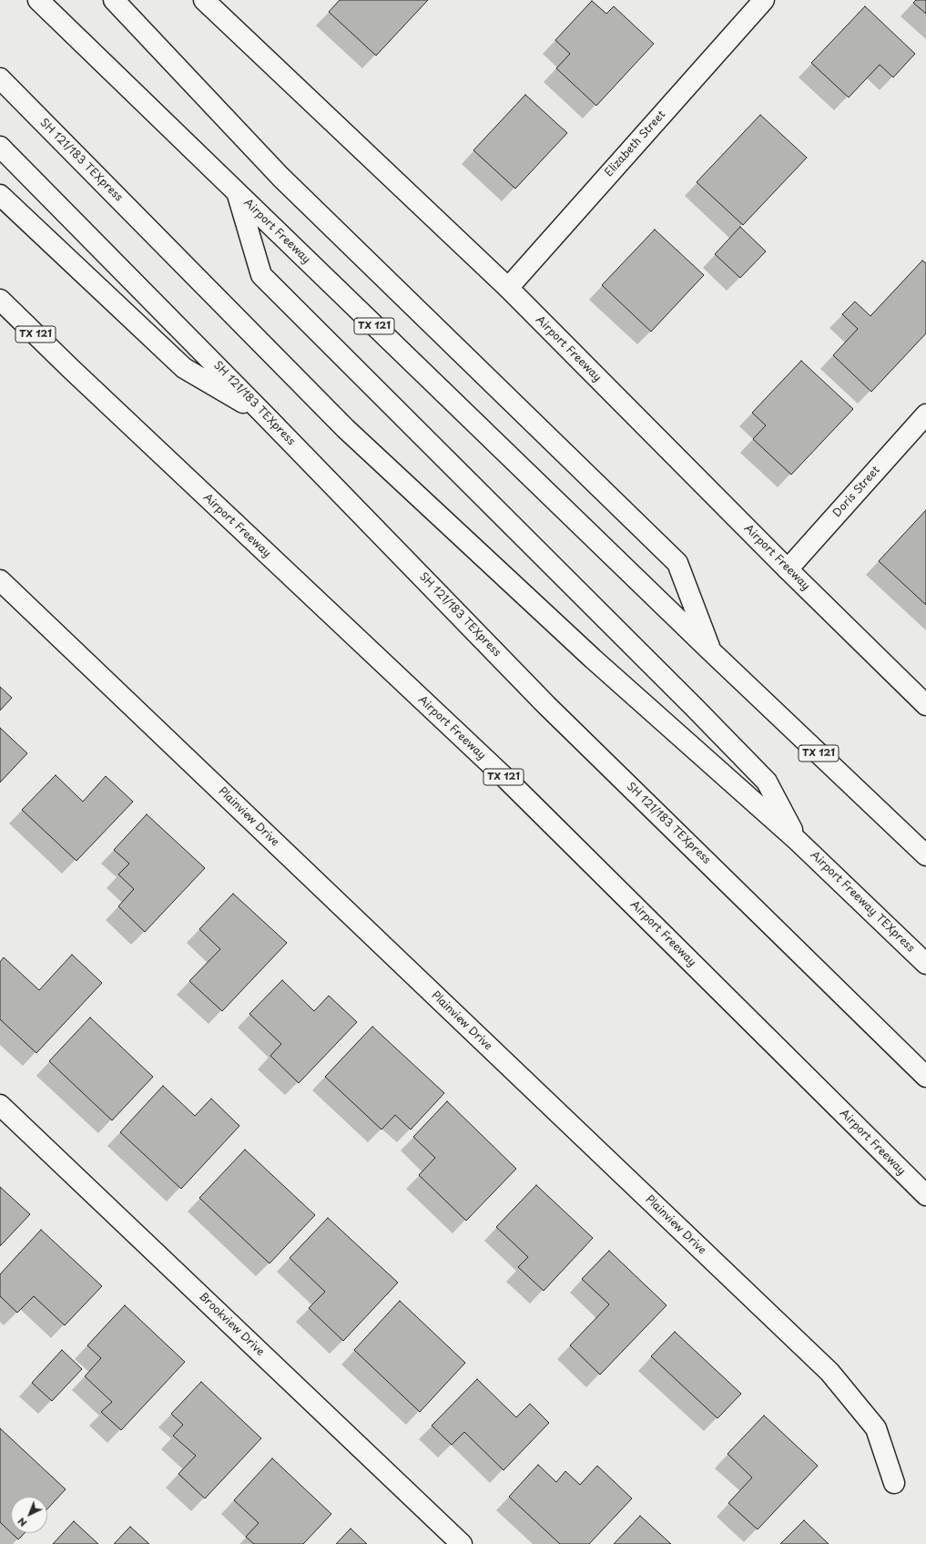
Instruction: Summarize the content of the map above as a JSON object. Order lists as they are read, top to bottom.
{
  "streets": {
    "main road": [
      "Elizabeth Street",
      "SH 121/183 TEXpress",
      "Airport Freeway",
      "TX 121",
      "Doris Street",
      "Plainview Drive",
      "Airport Freeway TEXpress",
      "Brookview Drive"
    ]
  },
  "crossings": [
    ["Elizabeth Street", "Airport Freeway"],
    ["SH 121/183 TEXpress", "Airport Freeway TEXpress"],
    ["Airport Freeway", "Doris Street"]
  ],
  "north": "bottom left"
}
